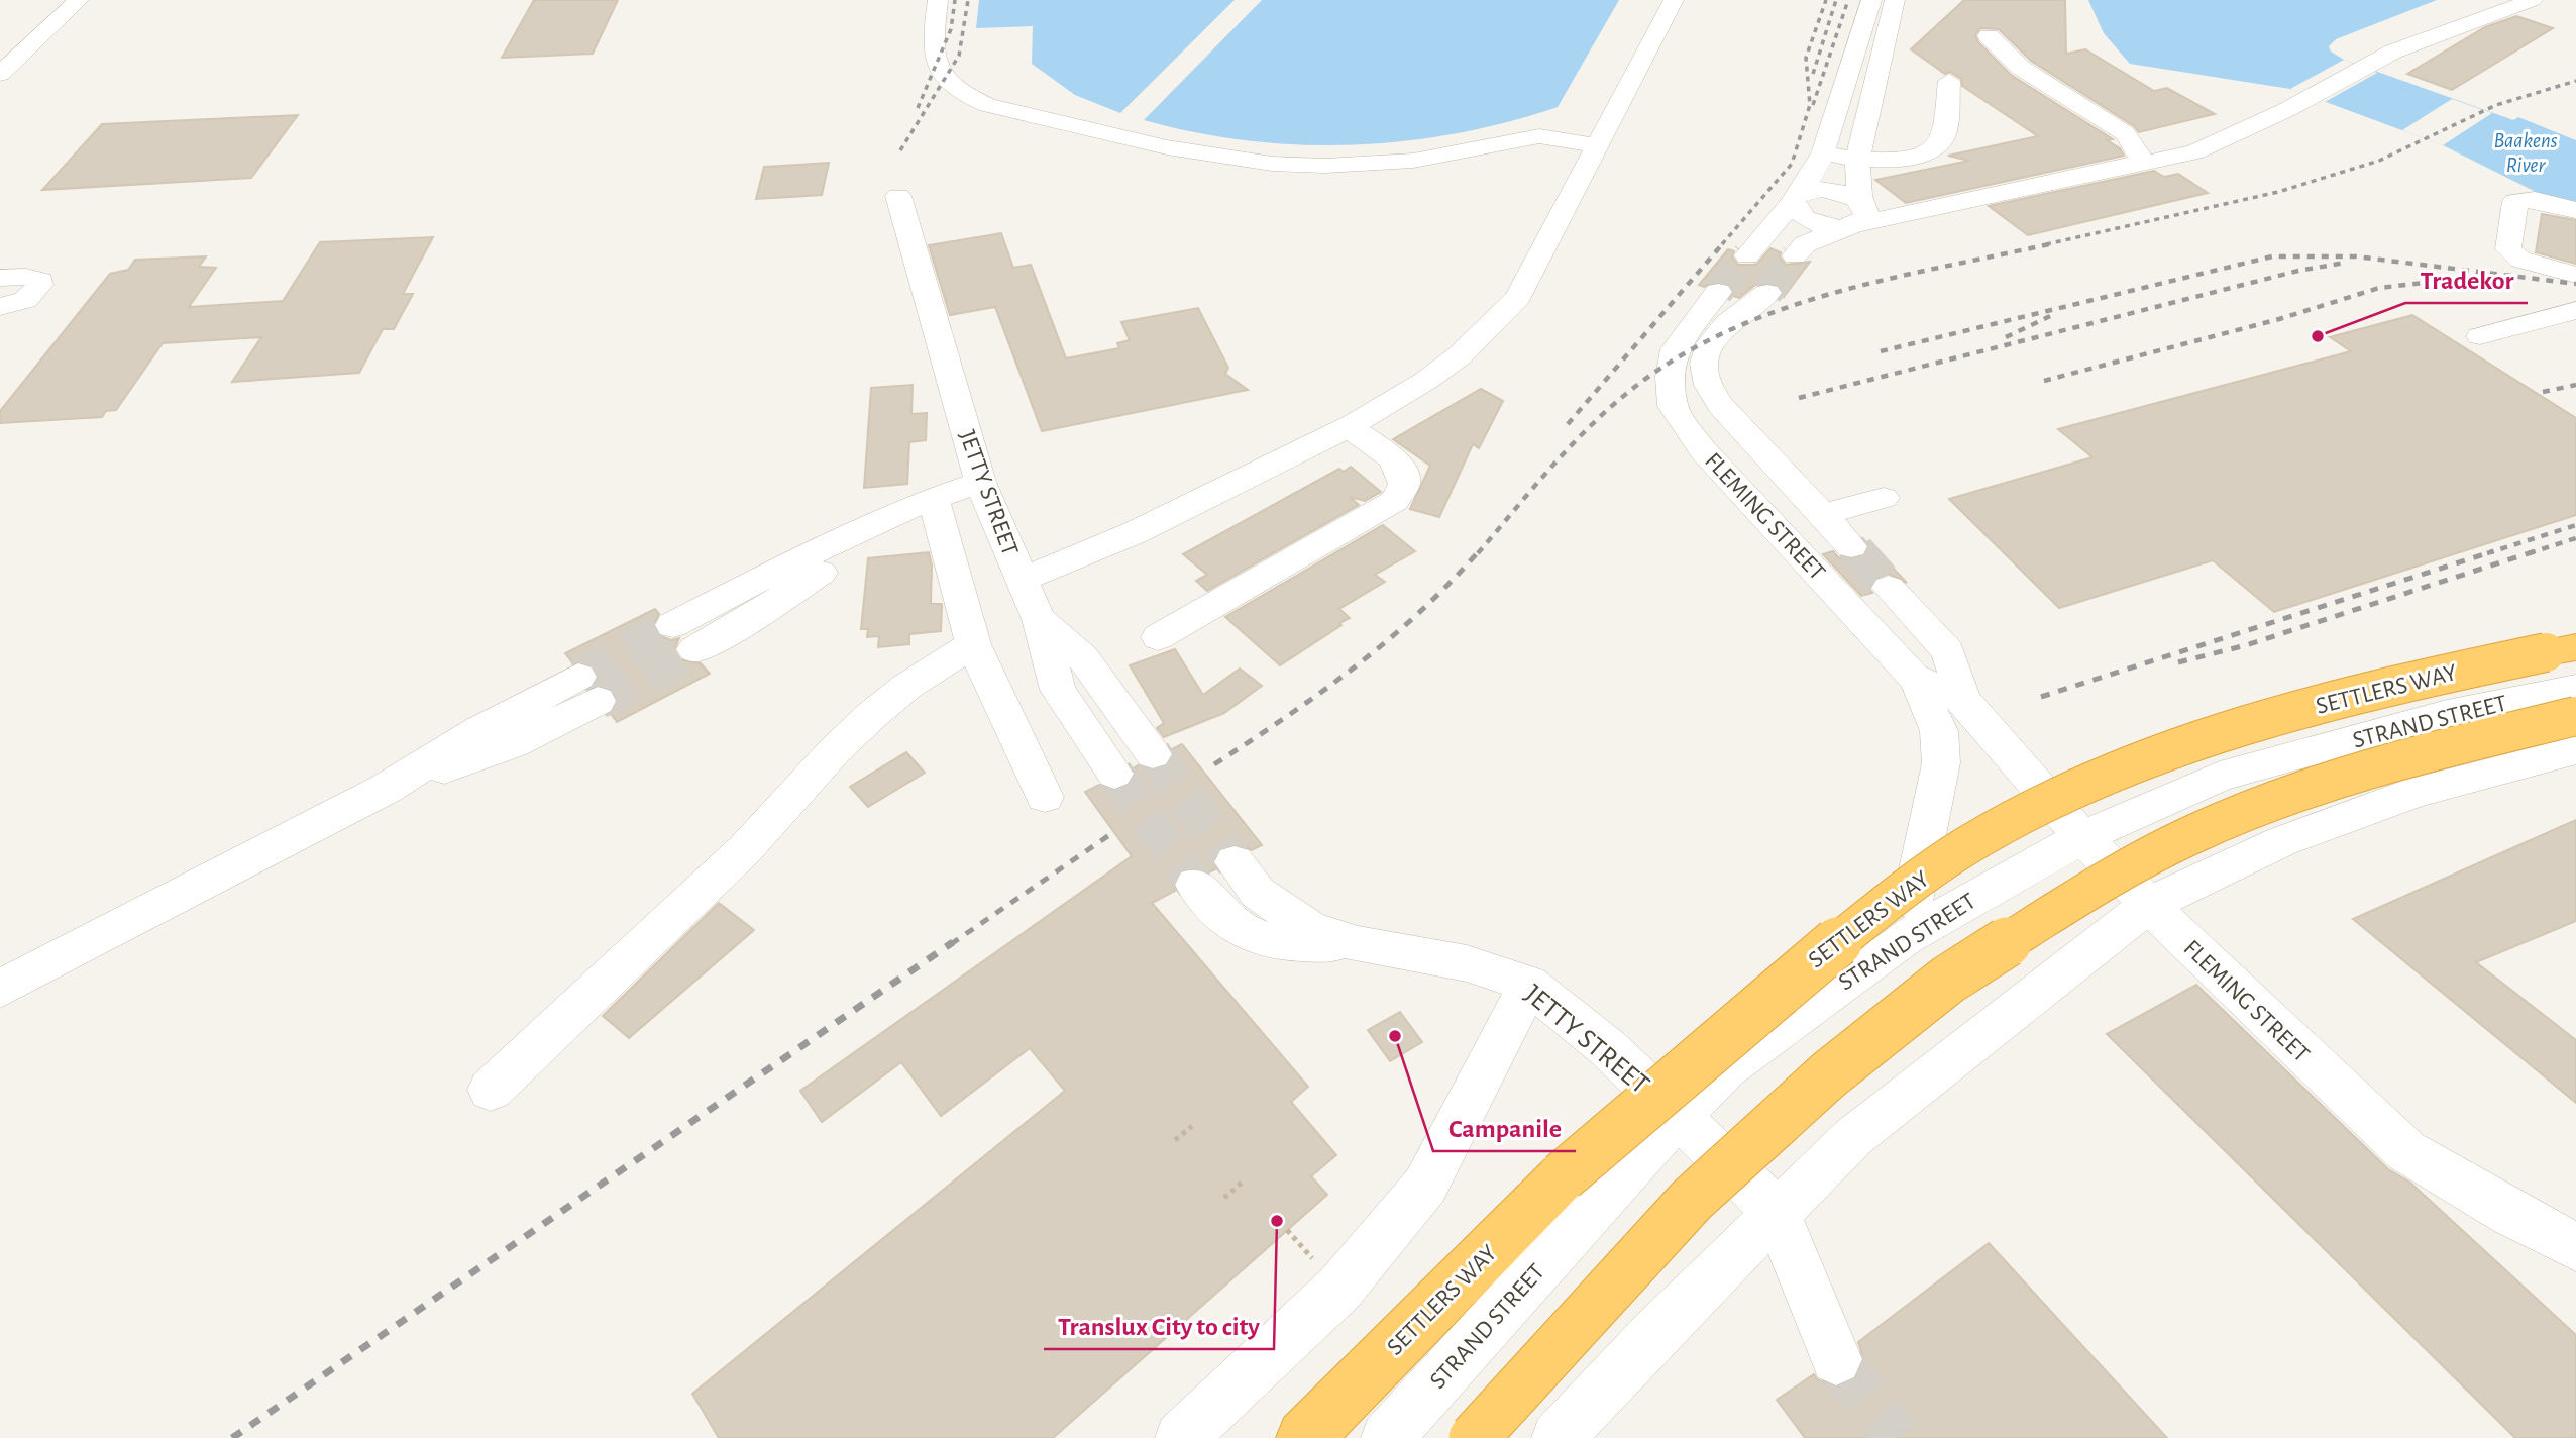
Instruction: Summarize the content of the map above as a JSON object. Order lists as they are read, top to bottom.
{
  "streets": {
    "highway": ["SETTLERS WAY"],
    "street": ["JETTY STREET", "FLEMING STREET", "STRAND STREET"]
  },
  "crossings": [
    ["JETTY STREET", "STRAND STREET"],
    ["FLEMING STREET", "STRAND STREET"]
  ],
  "water": ["Baakens River"],
  "places": ["Tradekor", "Campanile", "Translux City to city"]
}
